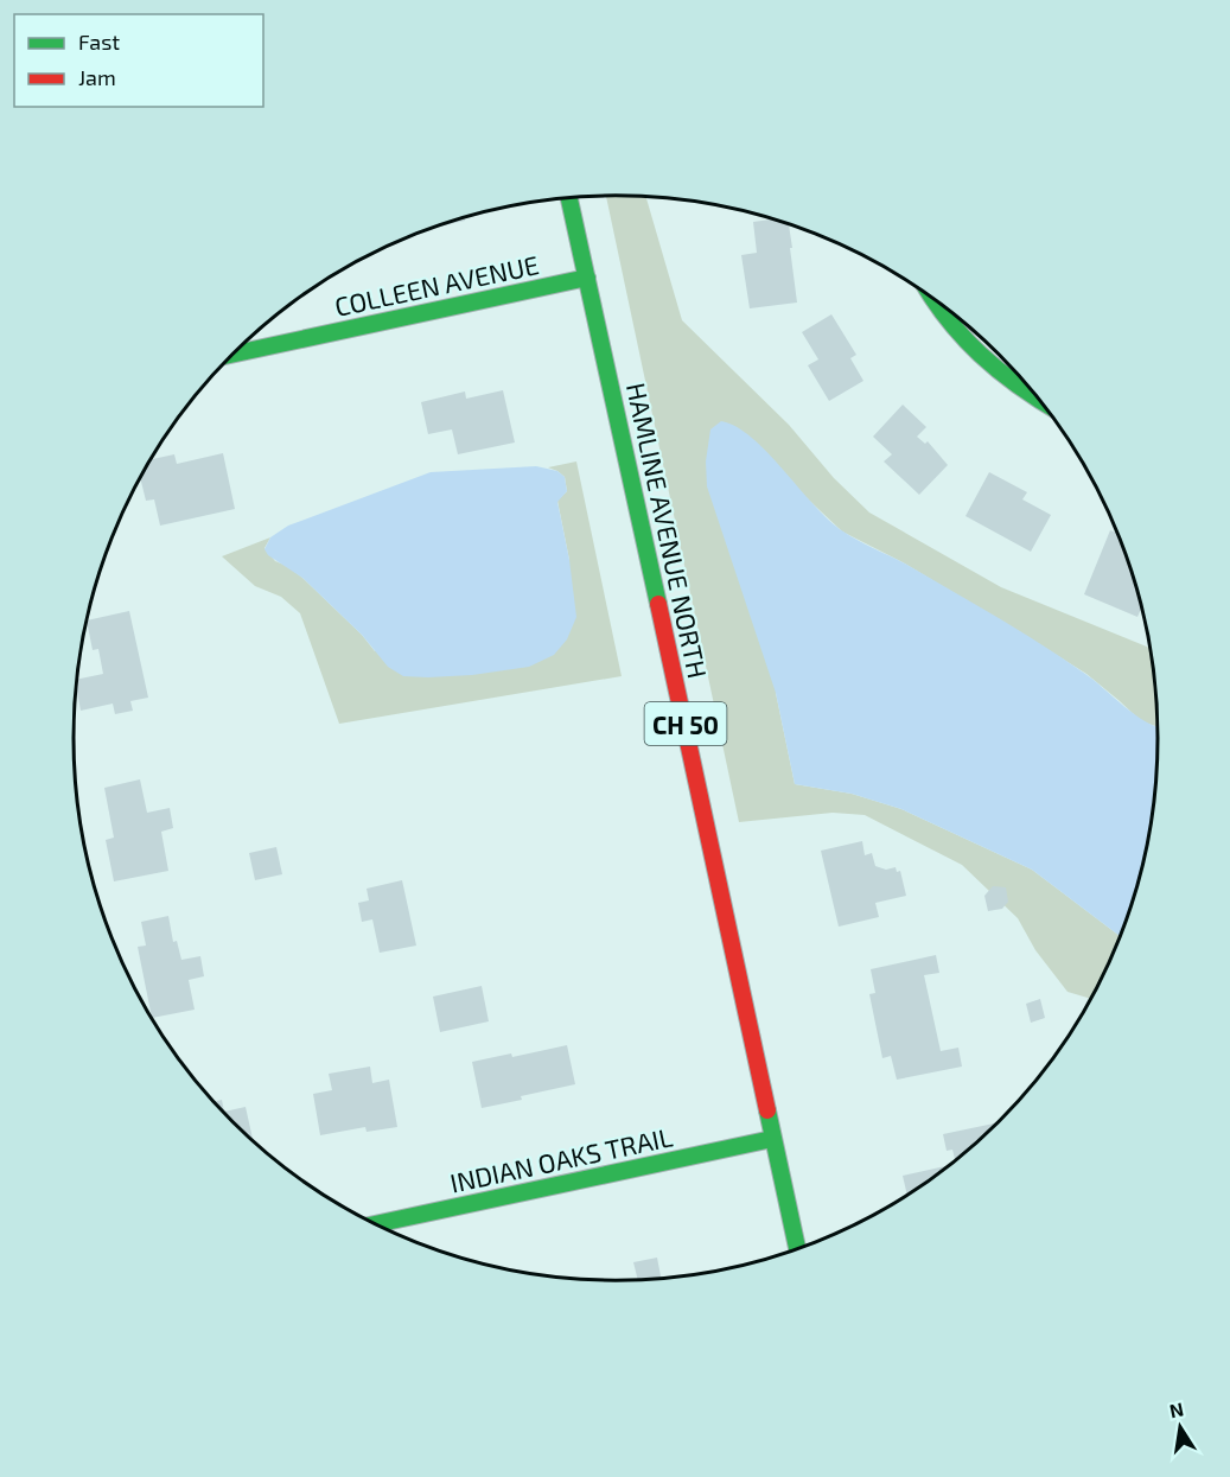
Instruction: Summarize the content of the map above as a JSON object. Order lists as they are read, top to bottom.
{
  "streets": {
    "main road": [
      "COLLEEN AVENUE",
      "HAMLINE AVENUE NORTH",
      "CH 50",
      "INDIAN OAKS TRAIL"
    ]
  },
  "crossings": [
    ["COLLEEN AVENUE", "HAMLINE AVENUE NORTH"],
    ["HAMLINE AVENUE NORTH", "INDIAN OAKS TRAIL"]
  ],
  "legend": ["Fast", "Jam"],
  "north": "top"
}
